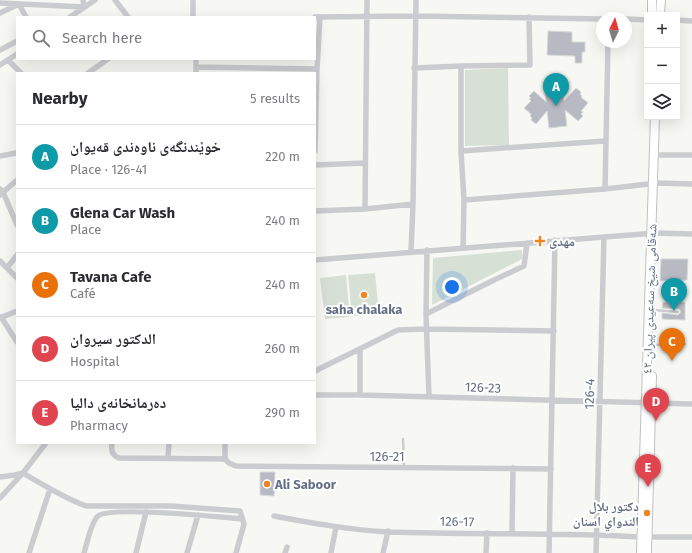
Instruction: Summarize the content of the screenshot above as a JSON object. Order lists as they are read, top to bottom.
{
  "streets": {
    "main road": ["شەقامی شیخ سەعیدی پیران ٤٢"],
    "street": [
      "126-23",
      "126-4",
      "126-21",
      "126-17"
    ]
  },
  "crossings": [
    ["شەقامی شیخ سەعیدی پیران ٤٢", "126-23"],
    ["شەقامی شیخ سەعیدی پیران ٤٢", "126-17"],
    ["126-23", "126-4"],
    ["126-4", "126-17"]
  ],
  "places": {
    "health": ["مهدی"],
    "other": ["saha chalaka", "Ali Saboor", "دكتور بلال الندواي اسنان"]
  },
  "north": "top",
  "page": {
    "map_buttons": ["+", "−"],
    "search": "Search here",
    "heading": ["Nearby", "5 results"],
    "pins": [
      "A",
      "B",
      "C",
      "D",
      "E"
    ],
    "list": [
      {
        "mark": "A",
        "name": "خوێندنگەی ناوەندی قەیوان",
        "note": "Place · 126-41",
        "value": "220 m"
      },
      {
        "mark": "B",
        "name": "Glena Car Wash",
        "note": "Place",
        "value": "240 m"
      },
      {
        "mark": "C",
        "name": "Tavana Cafe",
        "note": "Café",
        "value": "240 m"
      },
      {
        "mark": "D",
        "name": "الدكتور سيروان",
        "note": "Hospital",
        "value": "260 m"
      },
      {
        "mark": "E",
        "name": "دەرمانخانەی دالیا",
        "note": "Pharmacy",
        "value": "290 m"
      }
    ]
  }
}
